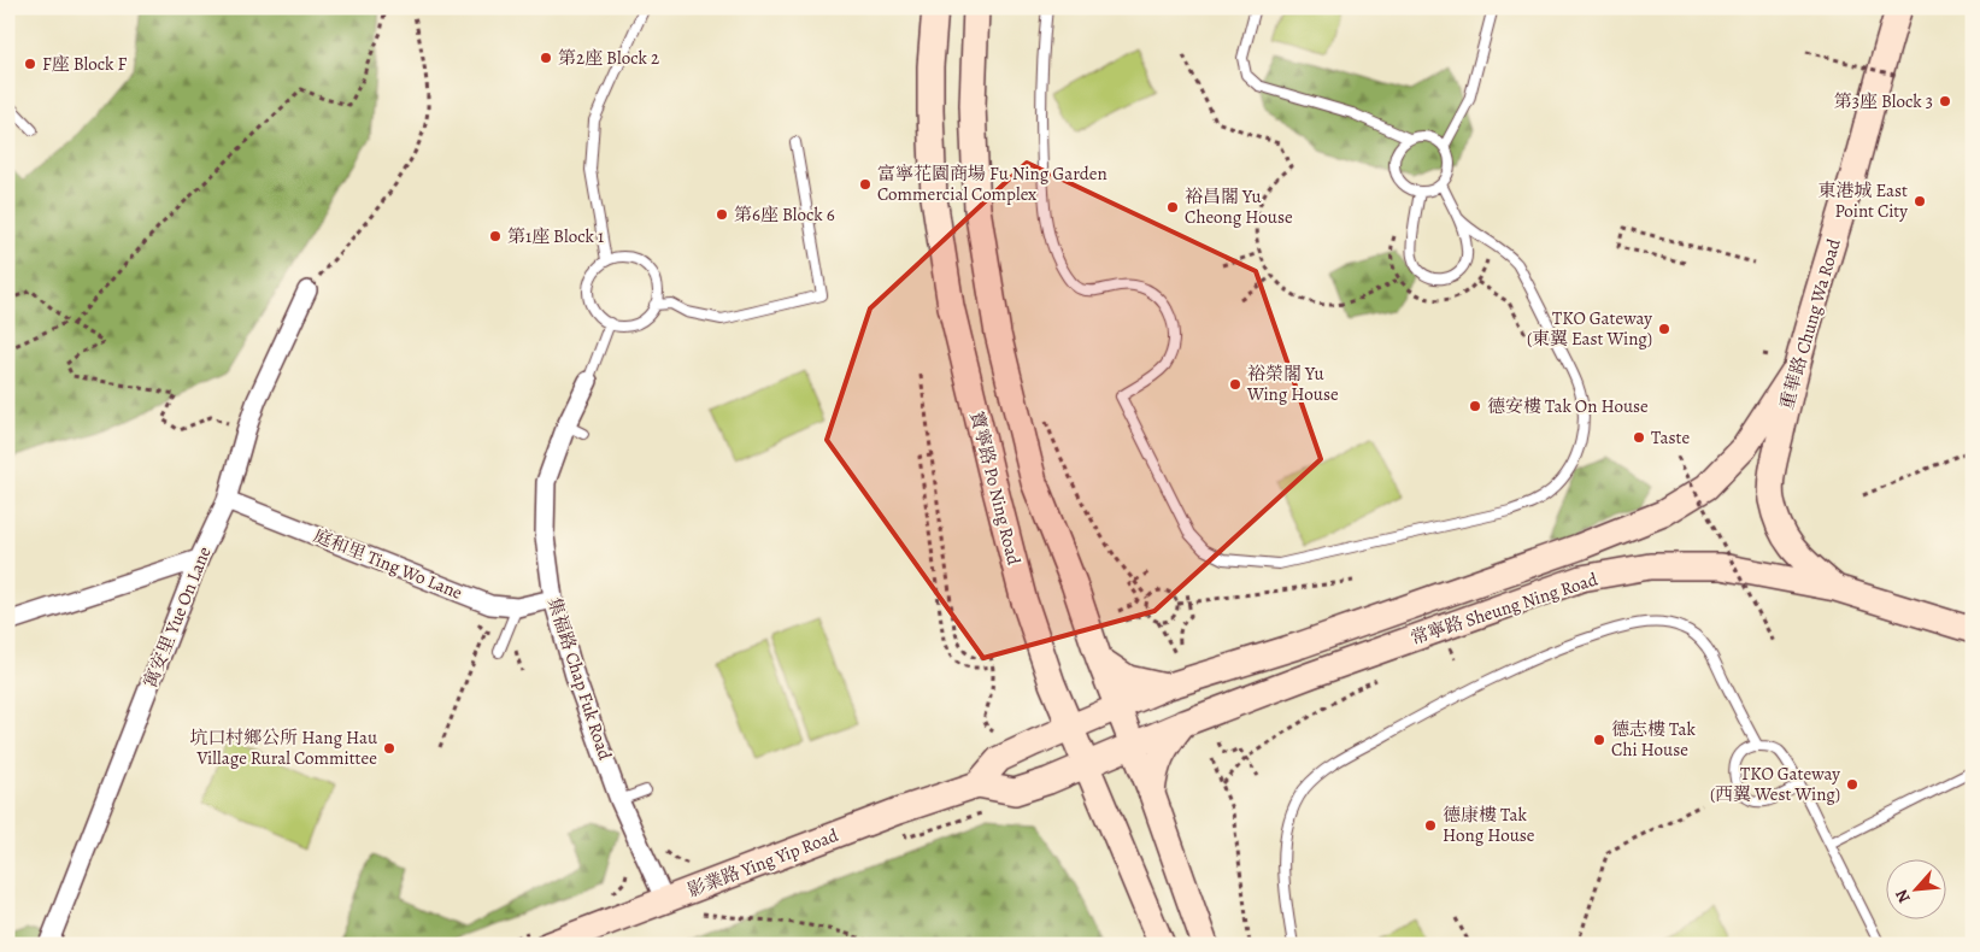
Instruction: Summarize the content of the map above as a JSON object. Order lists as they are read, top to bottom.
{
  "streets": {
    "main road": [
      "重華路 Chung Wa Road",
      "寶寧路 Po Ning Road",
      "常寧路 Sheung Ning Road",
      "影業路 Ying Yip Road"
    ],
    "street": ["庭和里 Ting Wo Lane", "寓安里 Yue On Lane", "集福路 Chap Fuk Road"]
  },
  "crossings": [
    ["重華路 Chung Wa Road", "常寧路 Sheung Ning Road"],
    ["寶寧路 Po Ning Road", "常寧路 Sheung Ning Road"],
    ["寶寧路 Po Ning Road", "影業路 Ying Yip Road"],
    ["庭和里 Ting Wo Lane", "寓安里 Yue On Lane"],
    ["庭和里 Ting Wo Lane", "集福路 Chap Fuk Road"],
    ["常寧路 Sheung Ning Road", "影業路 Ying Yip Road"],
    ["集福路 Chap Fuk Road", "影業路 Ying Yip Road"]
  ],
  "places": [
    "第2座 Block 2",
    "F座 Block F",
    "第3座 Block 3",
    "富寧花園商場 Fu Ning Garden Commercial Complex",
    "東港城 East Point City",
    "裕昌閣 Yu Cheong House",
    "第6座 Block 6",
    "第1座 Block 1",
    "TKO Gateway (東翼 East Wing)",
    "裕榮閣 Yu Wing House",
    "德安樓 Tak On House",
    "Taste",
    "德志樓 Tak Chi House",
    "坑口村鄉公所 Hang Hau Village Rural Committee",
    "TKO Gateway (西翼 West Wing)",
    "德康樓 Tak Hong House"
  ],
  "north": "bottom left"
}
